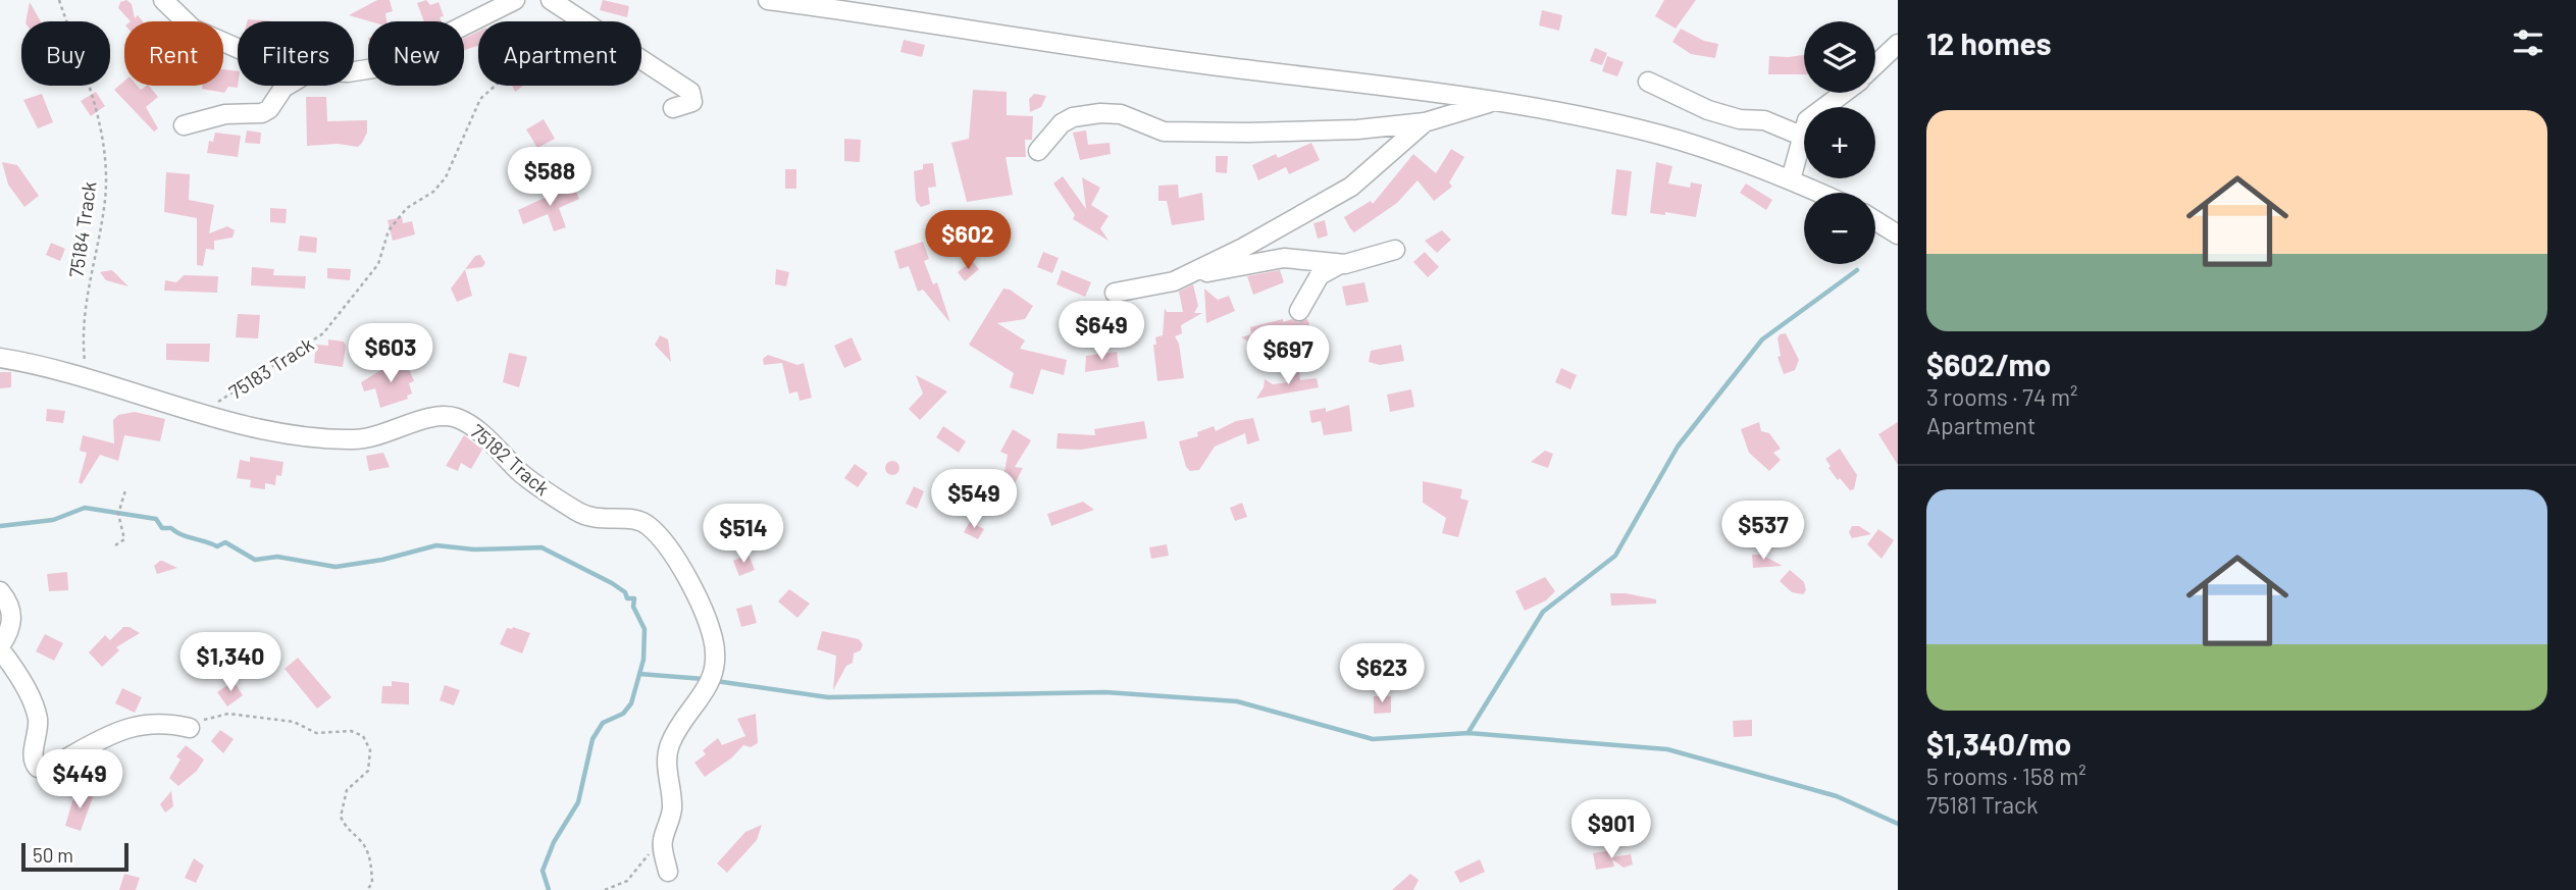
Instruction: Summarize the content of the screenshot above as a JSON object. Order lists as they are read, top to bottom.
{
  "streets": {
    "street": ["75182 Track"],
    "path": ["75184 Track", "75183 Track"]
  },
  "crossings": [
    ["75184 Track", "75182 Track"],
    ["75183 Track", "75182 Track"]
  ],
  "scale_bar": "50 m",
  "page": {
    "heading": "12 homes",
    "map_buttons": ["+", "−"],
    "chip": [
      "Buy",
      "Rent",
      "Filters",
      "New",
      "Apartment"
    ],
    "list": [
      {
        "name": "$602/mo",
        "note": "3 rooms · 74 m² · Apartment"
      },
      {
        "name": "$1,340/mo",
        "note": "5 rooms · 158 m² · 75181 Track"
      }
    ],
    "price": [
      "$588",
      "$602",
      "$649",
      "$603",
      "$697",
      "$549",
      "$537",
      "$514",
      "$1,340",
      "$623",
      "$449",
      "$901"
    ],
    "scale": "50 m"
  }
}
